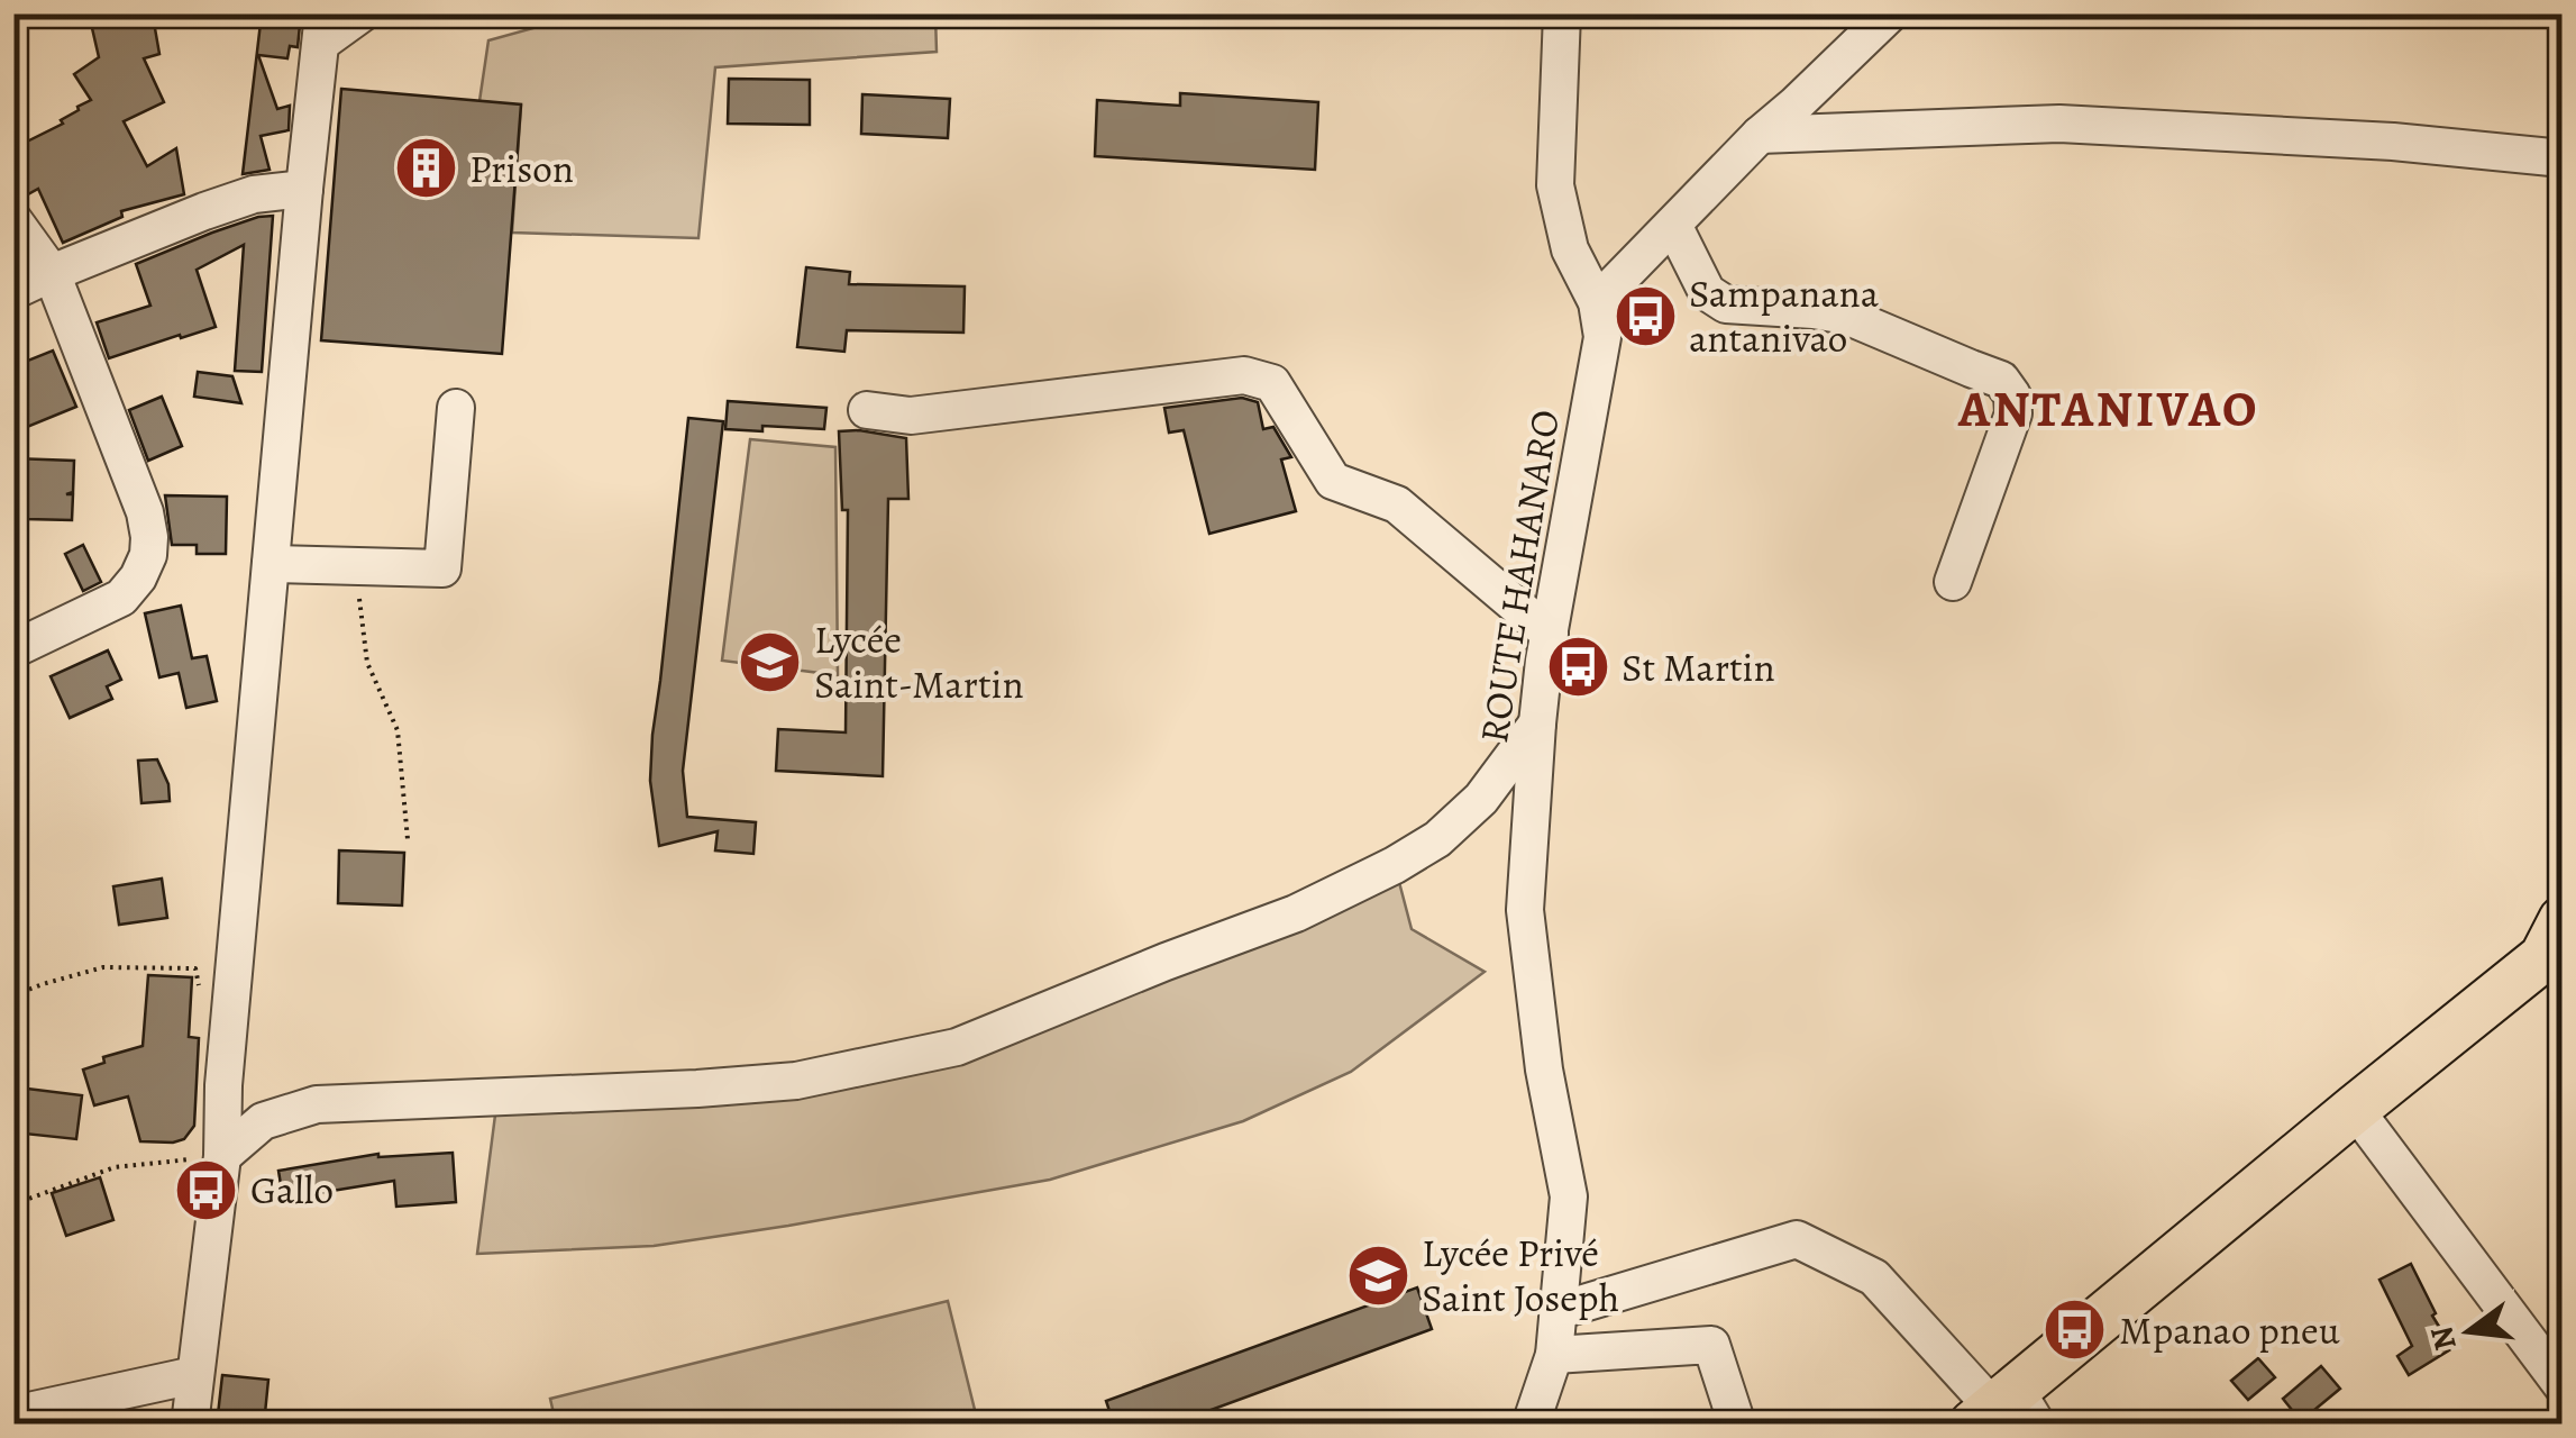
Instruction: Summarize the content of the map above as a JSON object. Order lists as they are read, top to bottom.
{
  "streets": {
    "street": ["ROUTE HAHANARO"]
  },
  "districts": ["ANTANIVAO"],
  "places": {
    "building": ["Prison"],
    "bus stop": [
      "Sampanana antanivao",
      "St Martin",
      "Gallo",
      "Mpanao pneu"
    ],
    "school or university": ["Lycée Saint-Martin", "Lycée Privé Saint Joseph"]
  },
  "north": "left"
}
